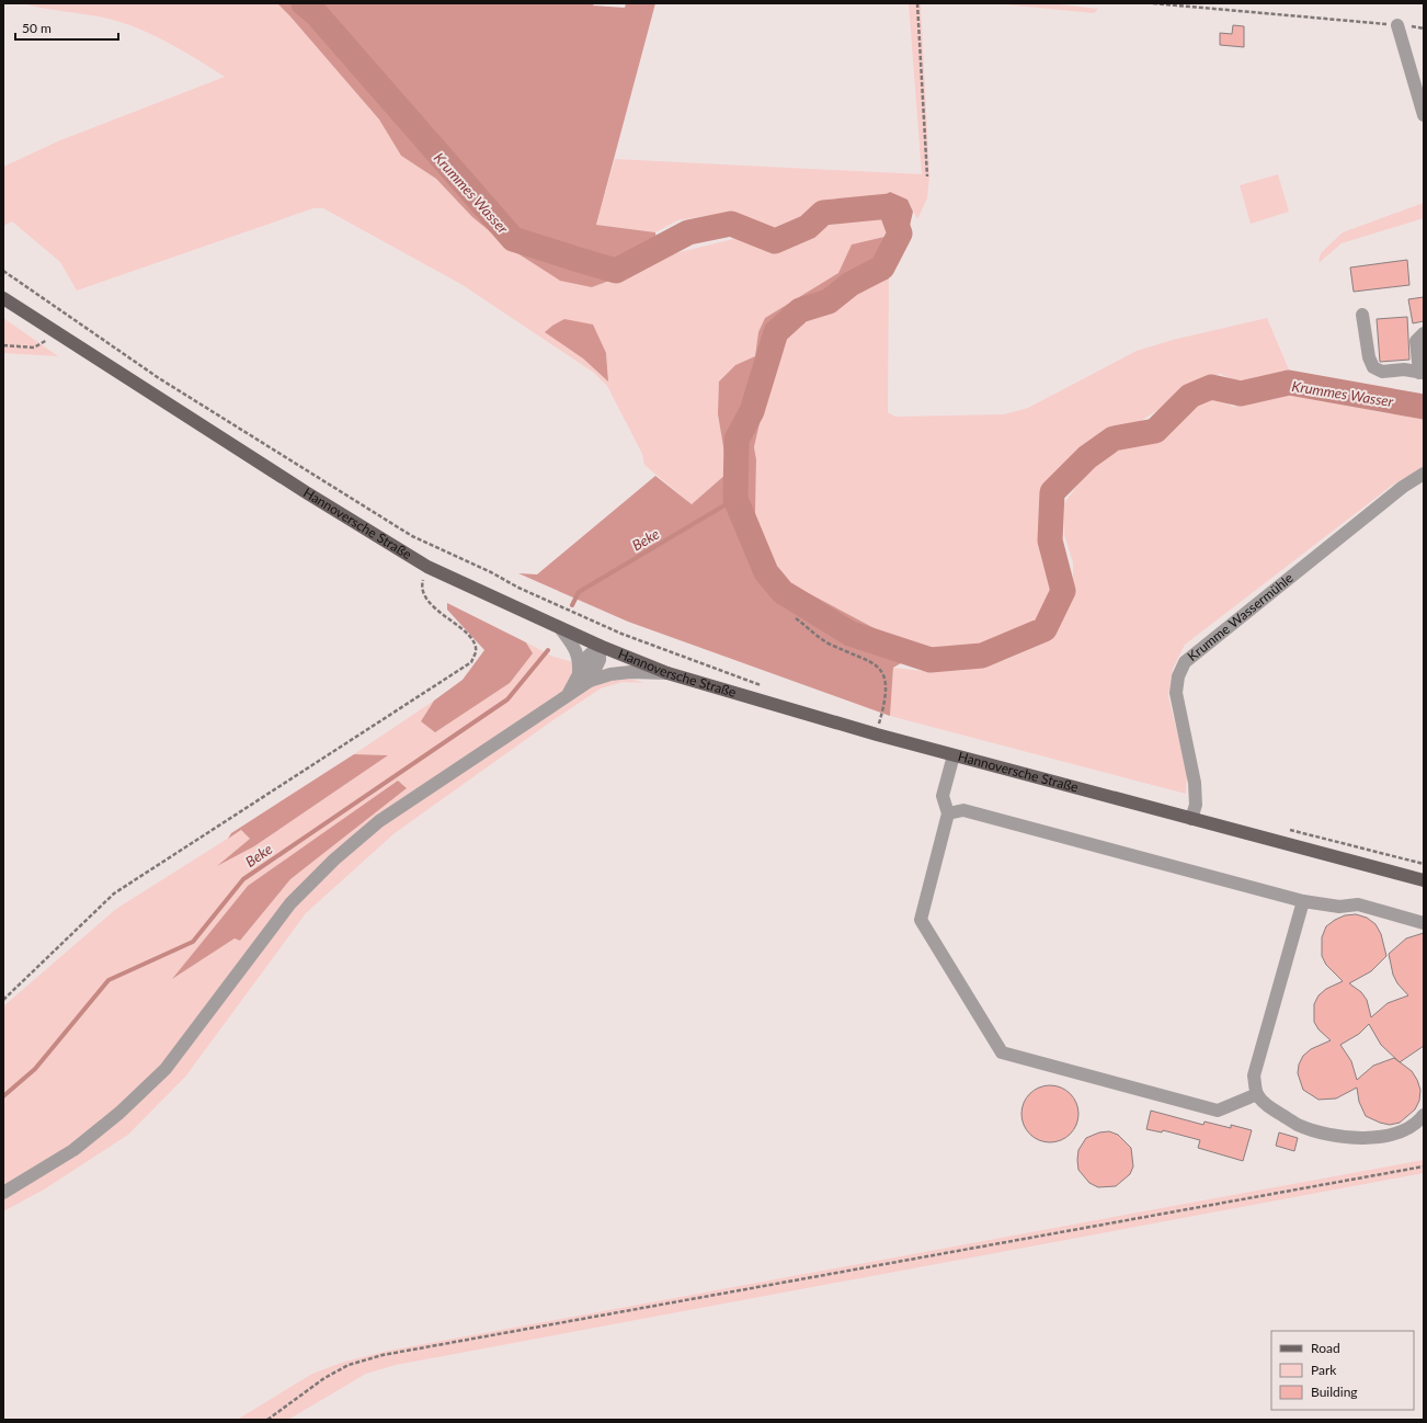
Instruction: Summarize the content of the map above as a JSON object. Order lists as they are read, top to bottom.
{
  "streets": {
    "main road": ["Hannoversche Straße"],
    "street": ["Krumme Wassermühle"]
  },
  "crossings": [
    ["Hannoversche Straße", "Krumme Wassermühle"]
  ],
  "water": ["Krummes Wasser", "Beke"],
  "legend": ["Road", "Park", "Building"],
  "scale_bar": "50 m"
}
